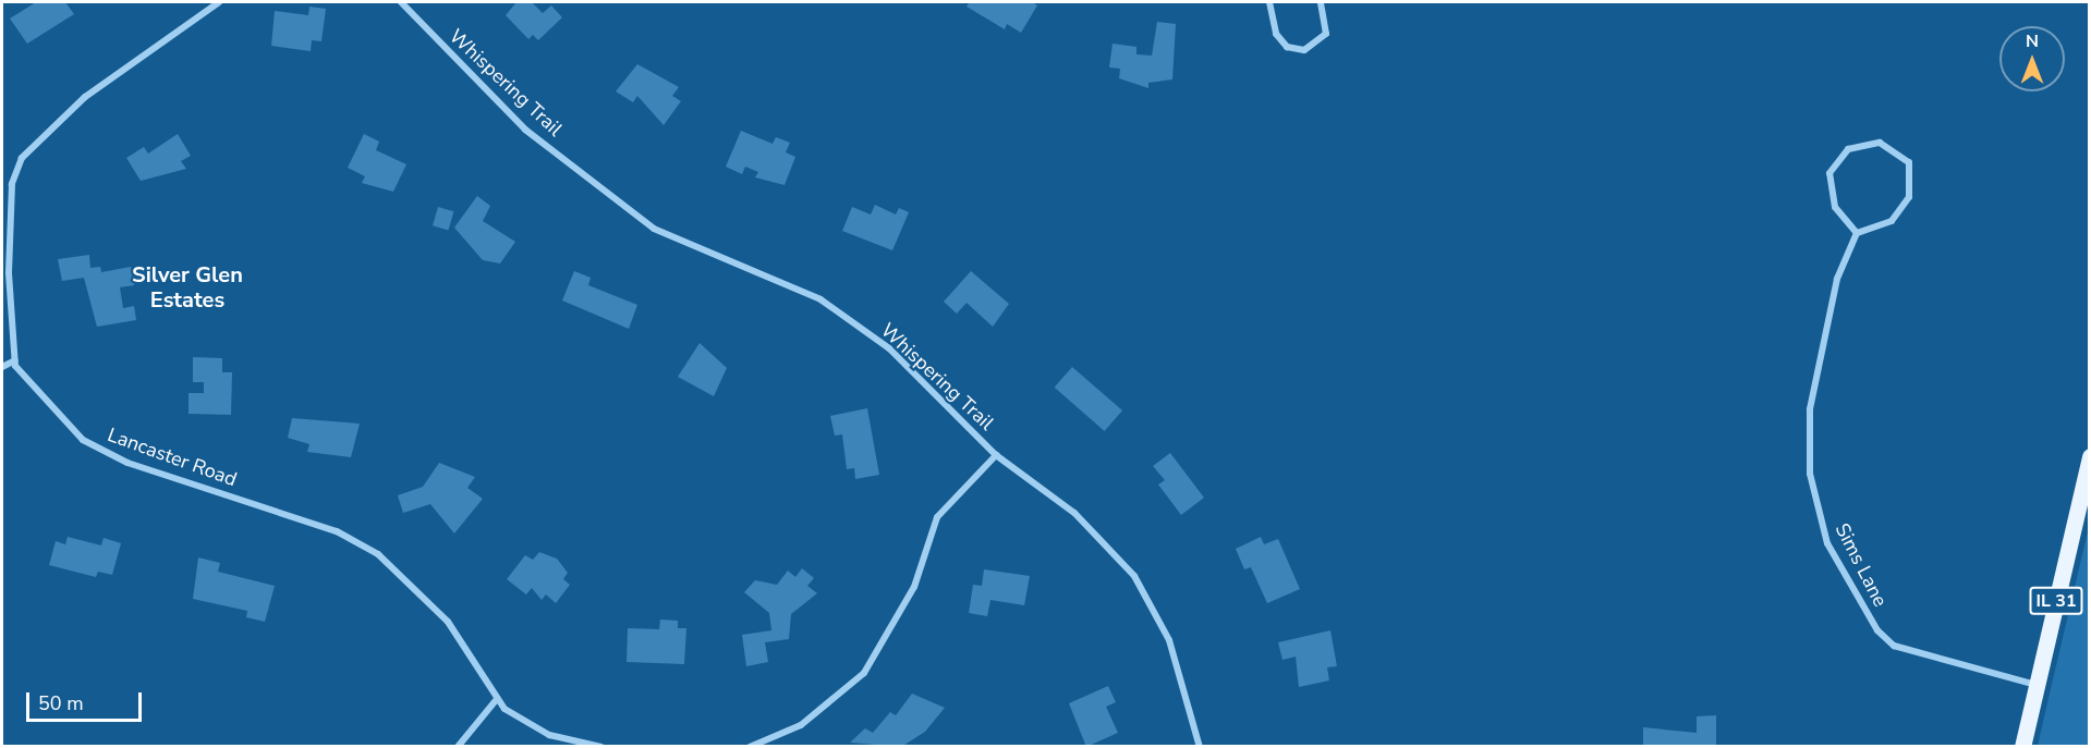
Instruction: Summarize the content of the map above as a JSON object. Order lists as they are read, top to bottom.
{
  "streets": {
    "main road": ["IL 31"],
    "street": ["Whispering Trail", "Lancaster Road", "Sims Lane"]
  },
  "crossings": [
    ["Sims Lane", "IL 31"]
  ],
  "districts": ["Silver Glen Estates"],
  "scale_bar": "50 m",
  "north": "top"
}
